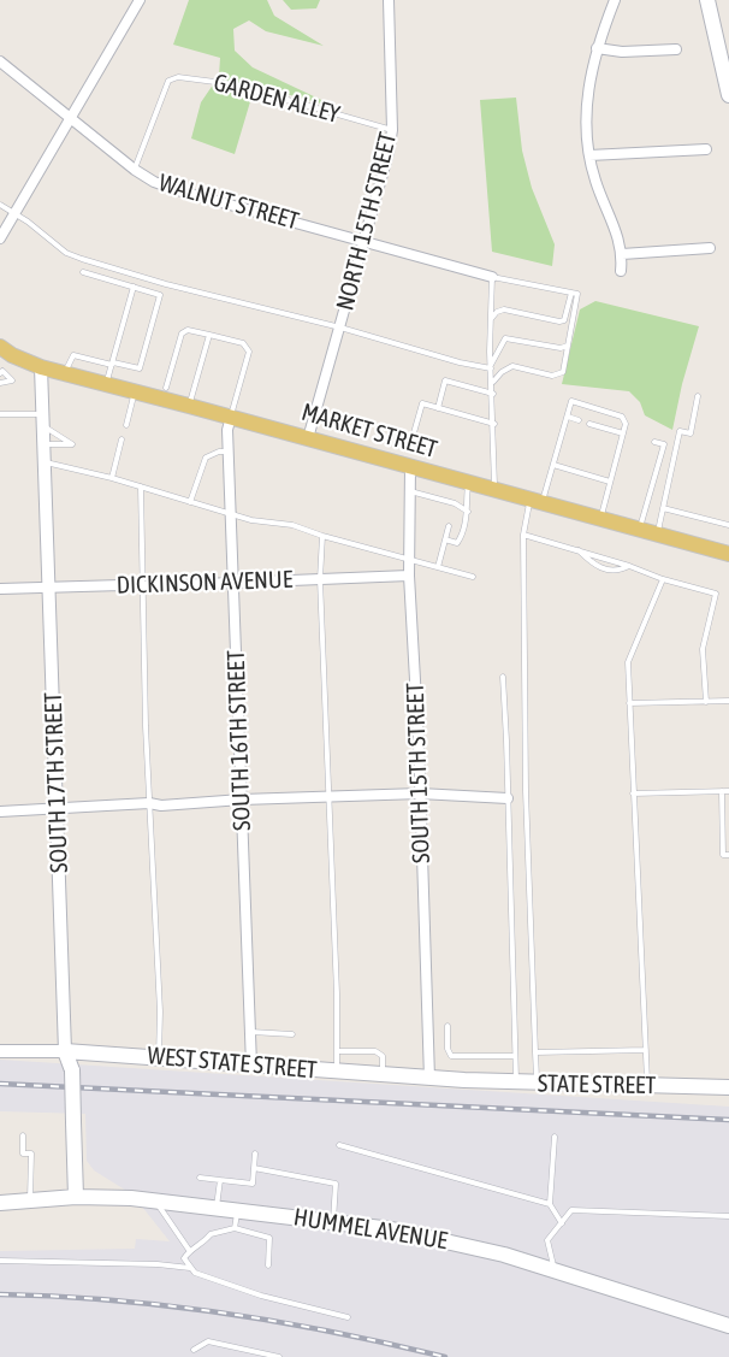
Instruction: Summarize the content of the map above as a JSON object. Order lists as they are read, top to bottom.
{
  "streets": {
    "main road": [
      "MARKET STREET",
      "SOUTH 17TH STREET",
      "WEST STATE STREET",
      "STATE STREET",
      "HUMMEL AVENUE"
    ],
    "street": [
      "WALNUT STREET",
      "NORTH 15TH STREET",
      "DICKINSON AVENUE",
      "SOUTH 16TH STREET",
      "SOUTH 15TH STREET"
    ],
    "lane": ["GARDEN ALLEY"]
  },
  "crossings": [
    ["GARDEN ALLEY", "WALNUT STREET"],
    ["GARDEN ALLEY", "NORTH 15TH STREET"],
    ["WALNUT STREET", "NORTH 15TH STREET"],
    ["NORTH 15TH STREET", "MARKET STREET"],
    ["MARKET STREET", "SOUTH 16TH STREET"],
    ["MARKET STREET", "SOUTH 15TH STREET"],
    ["MARKET STREET", "SOUTH 17TH STREET"],
    ["DICKINSON AVENUE", "SOUTH 16TH STREET"],
    ["DICKINSON AVENUE", "SOUTH 15TH STREET"],
    ["DICKINSON AVENUE", "SOUTH 17TH STREET"],
    ["SOUTH 16TH STREET", "WEST STATE STREET"],
    ["SOUTH 15TH STREET", "WEST STATE STREET"],
    ["SOUTH 17TH STREET", "WEST STATE STREET"],
    ["SOUTH 17TH STREET", "HUMMEL AVENUE"],
    ["WEST STATE STREET", "STATE STREET"]
  ]
}
